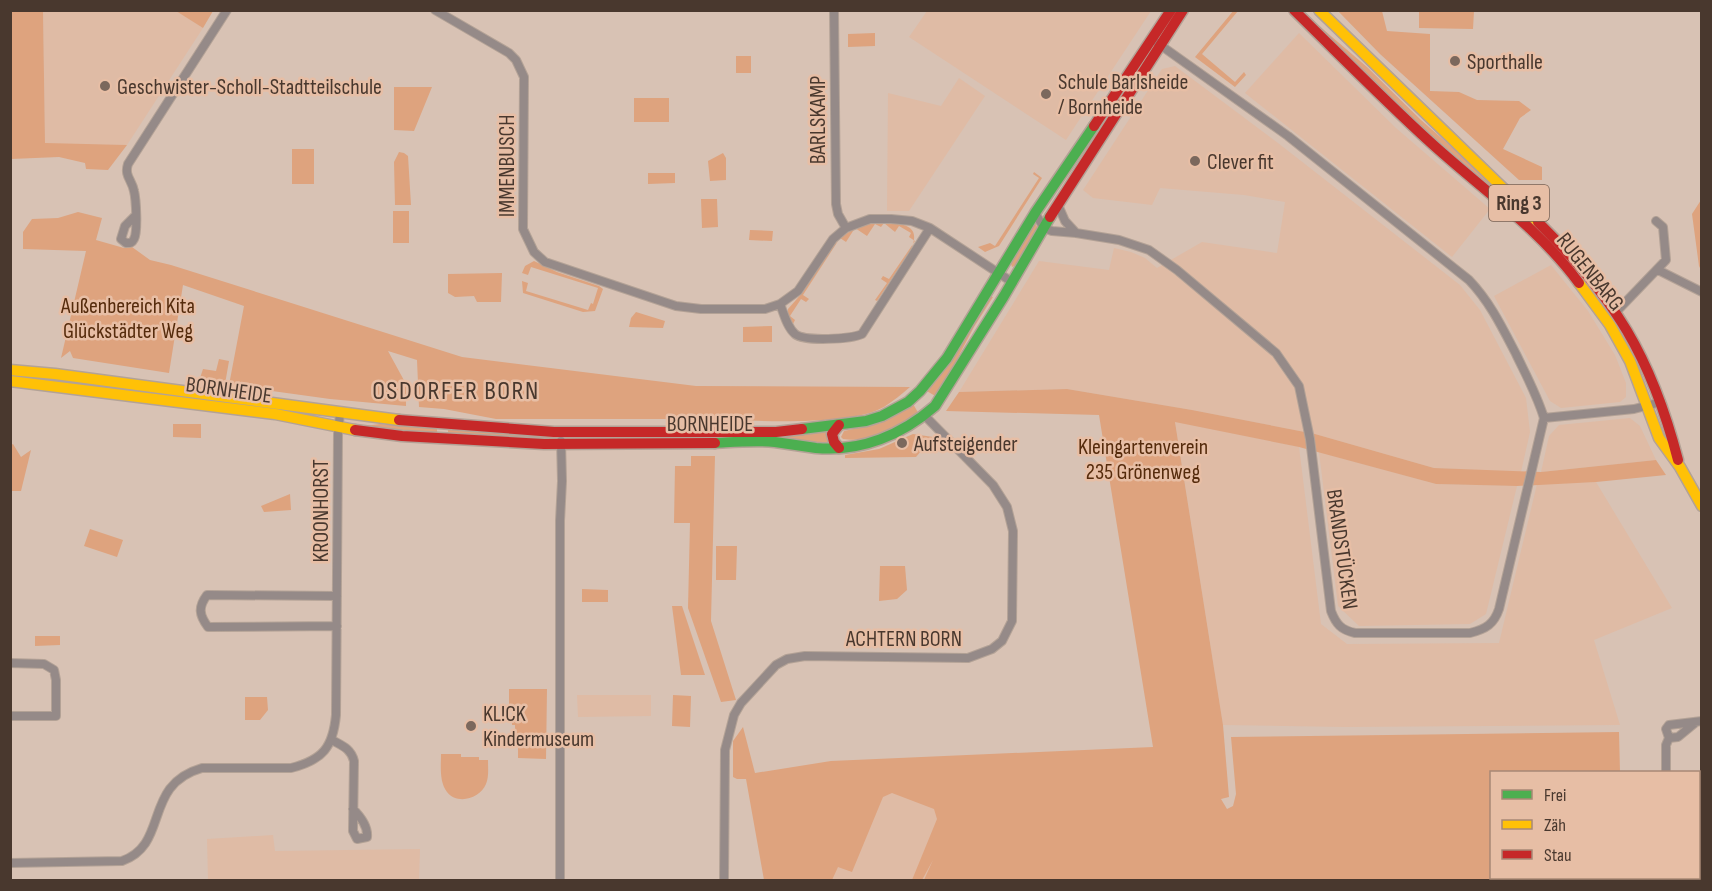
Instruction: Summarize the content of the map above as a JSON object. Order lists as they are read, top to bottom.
{
  "streets": {
    "street": [
      "BARLSKAMP",
      "IMMENBUSCH",
      "Ring 3",
      "RUGENBARG",
      "BORNHEIDE",
      "KROONHORST",
      "BRANDSTÜCKEN",
      "ACHTERN BORN"
    ]
  },
  "crossings": [
    ["BORNHEIDE", "KROONHORST"],
    ["BORNHEIDE", "BRANDSTÜCKEN"],
    ["BORNHEIDE", "ACHTERN BORN"]
  ],
  "districts": ["OSDORFER BORN"],
  "parks": ["Außenbereich Kita Glückstädter Weg", "Kleingartenverein 235 Grönenweg"],
  "places": [
    "Sporthalle",
    "Geschwister-Scholl-Stadtteilschule",
    "Schule Barlsheide / Bornheide",
    "Clever fit",
    "Aufsteigender",
    "KL!CK Kindermuseum"
  ],
  "legend": ["Frei", "Zäh", "Stau"]
}
